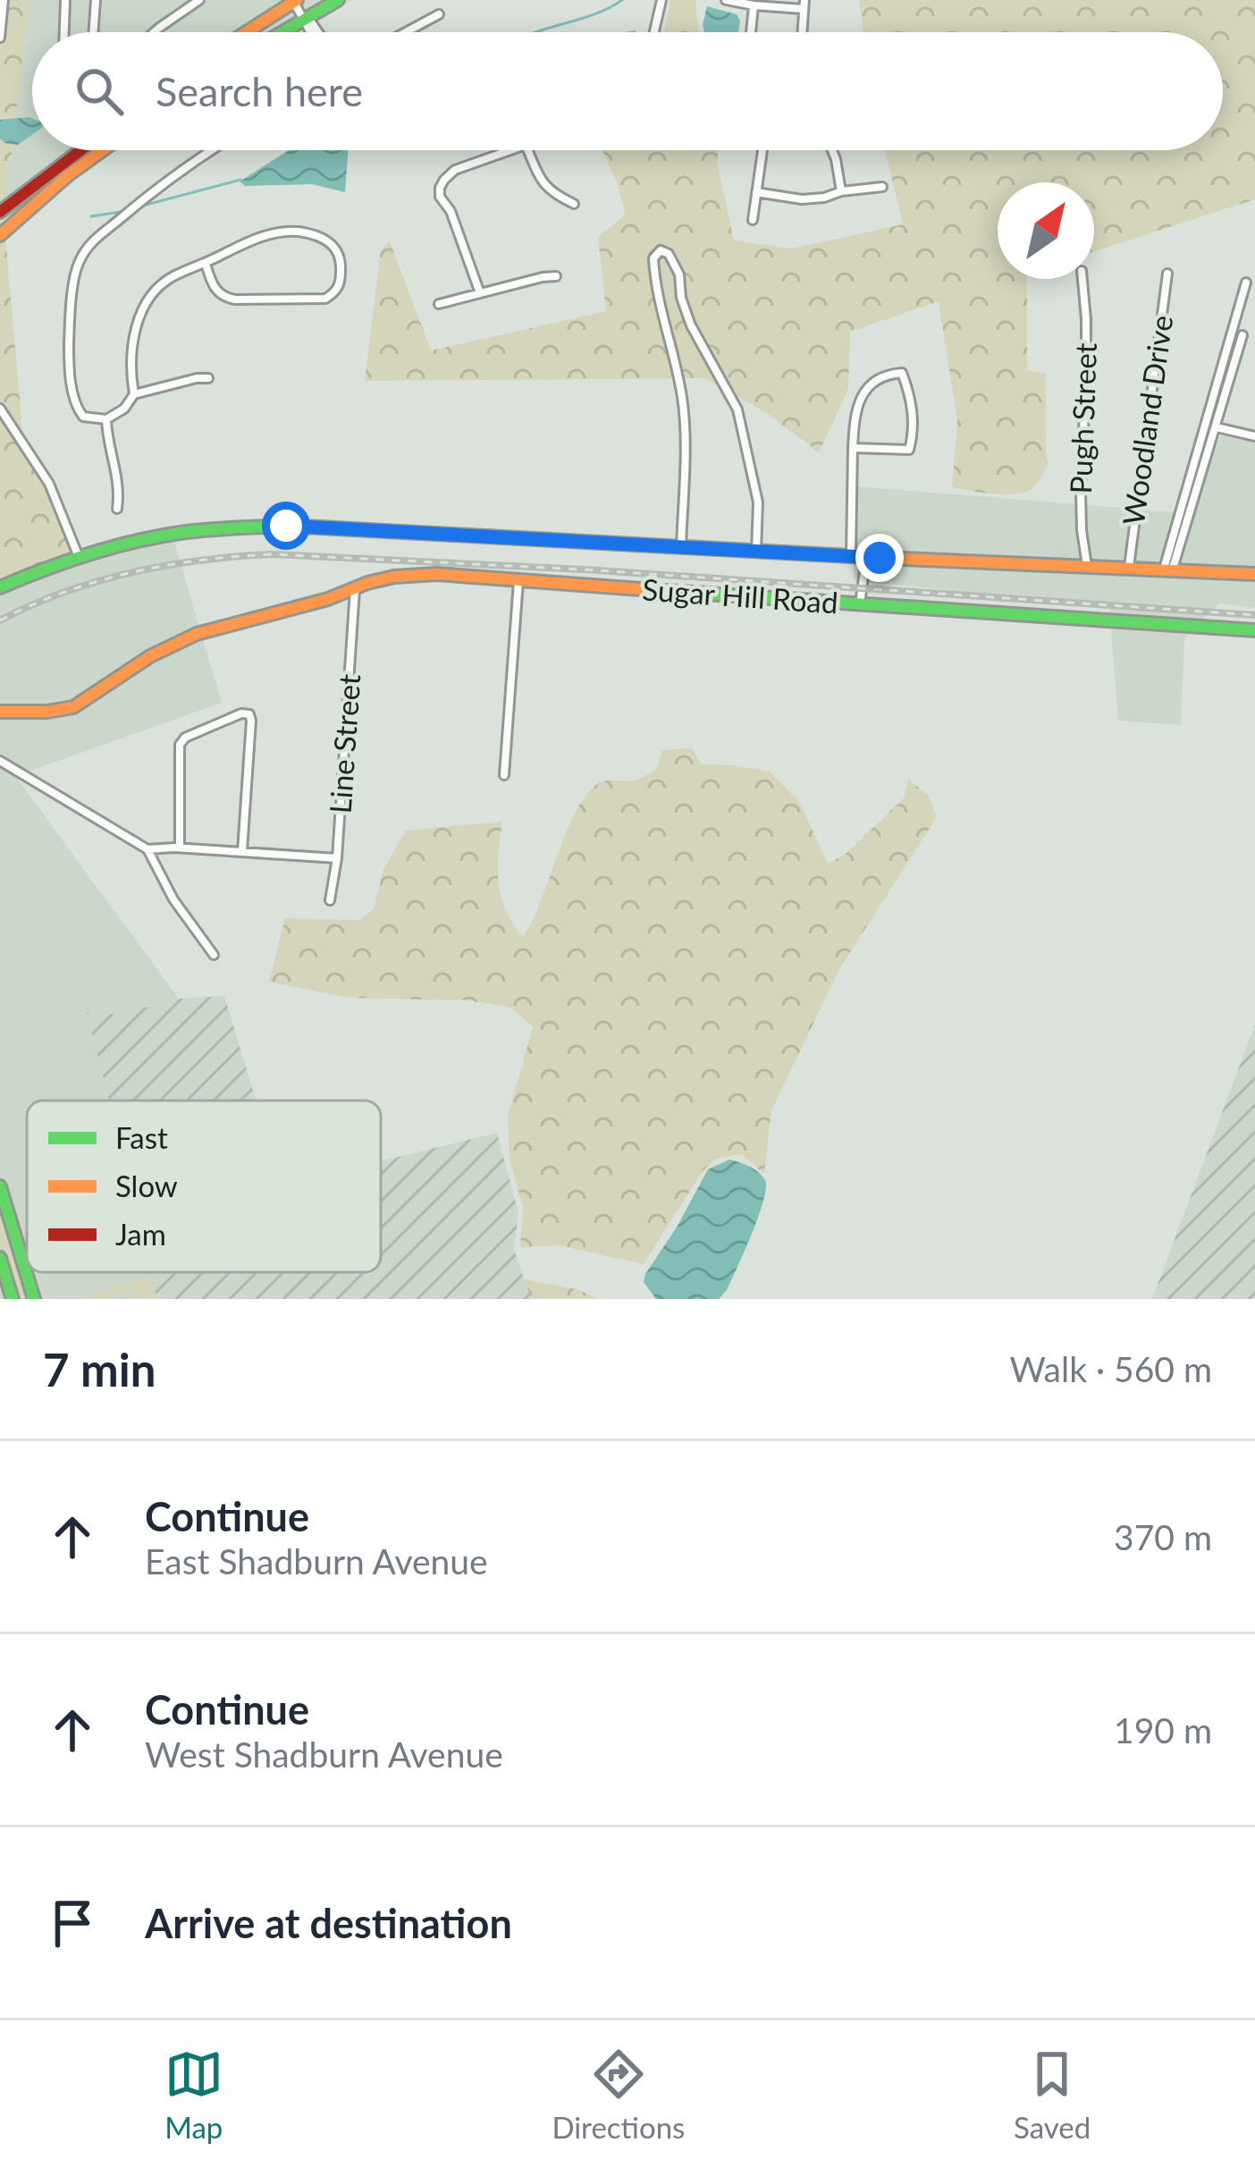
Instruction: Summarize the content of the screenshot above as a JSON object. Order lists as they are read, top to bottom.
{
  "streets": {
    "main road": ["Sugar Hill Road"],
    "street": ["Pugh Street", "Woodland Drive", "Line Street"]
  },
  "crossings": [
    ["Sugar Hill Road", "Line Street"]
  ],
  "legend": ["Fast", "Slow", "Jam"],
  "north": "top right",
  "page": {
    "search": "Search here",
    "heading": ["7 min", "Walk · 560 m"],
    "list": [
      ["Continue", "East Shadburn Avenue", "370 m"],
      ["Continue", "West Shadburn Avenue", "190 m"],
      "Arrive at destination"
    ],
    "nav": ["Map", "Directions", "Saved"]
  }
}
